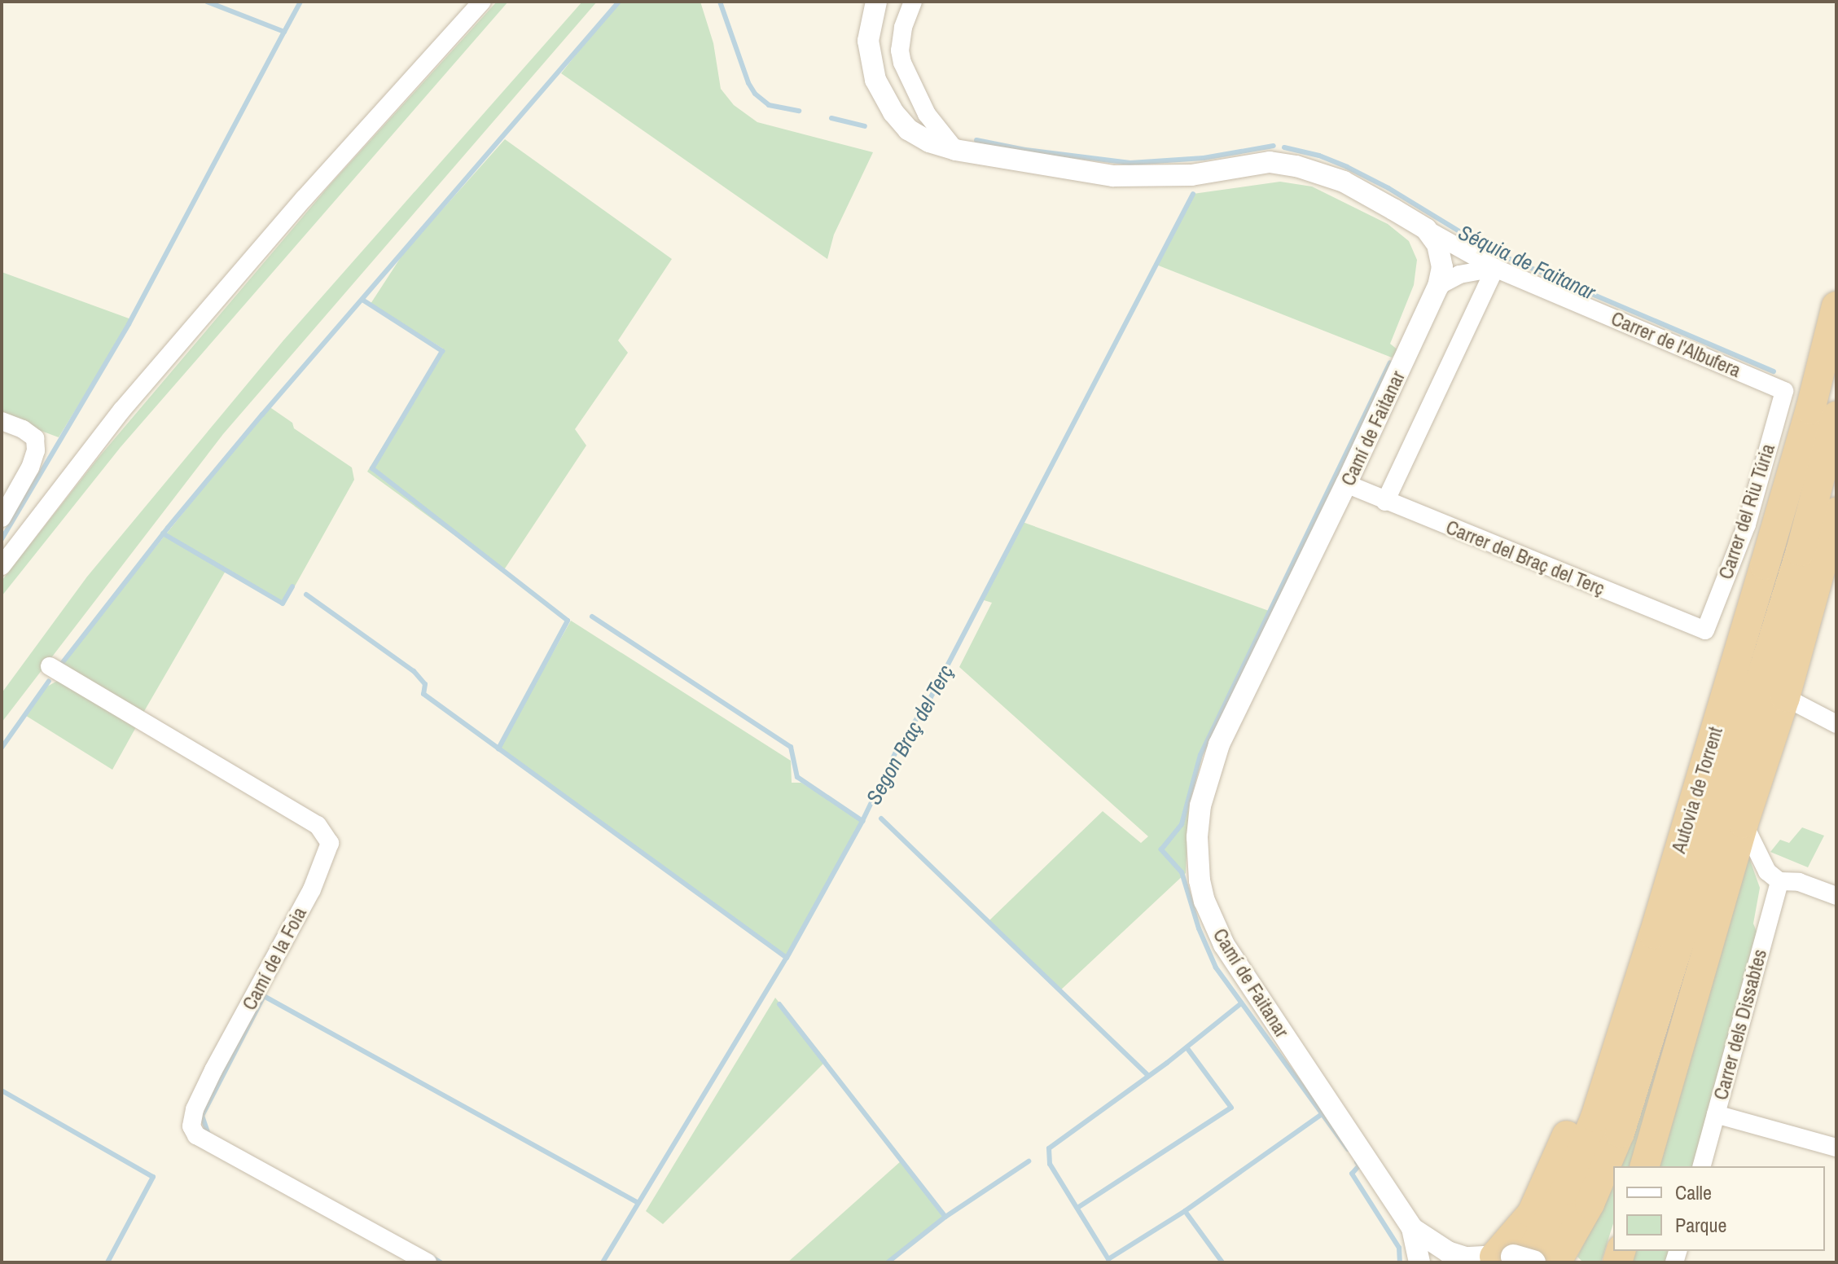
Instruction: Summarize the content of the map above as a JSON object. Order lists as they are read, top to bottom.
{
  "streets": {
    "highway": ["Autovia de Torrent"],
    "street": [
      "Carrer de l'Albufera",
      "Camí de Faitanar",
      "Carrer del Riu Túria",
      "Carrer del Braç del Terç",
      "Camí de la Foia",
      "Carrer dels Dissabtes"
    ]
  },
  "crossings": [
    ["Carrer de l'Albufera", "Camí de Faitanar"],
    ["Carrer de l'Albufera", "Carrer del Riu Túria"],
    ["Camí de Faitanar", "Carrer del Braç del Terç"],
    ["Carrer del Riu Túria", "Carrer del Braç del Terç"]
  ],
  "water": ["Séquia de Faitanar", "Segon Braç del Terç"],
  "legend": ["Calle", "Parque"]
}
